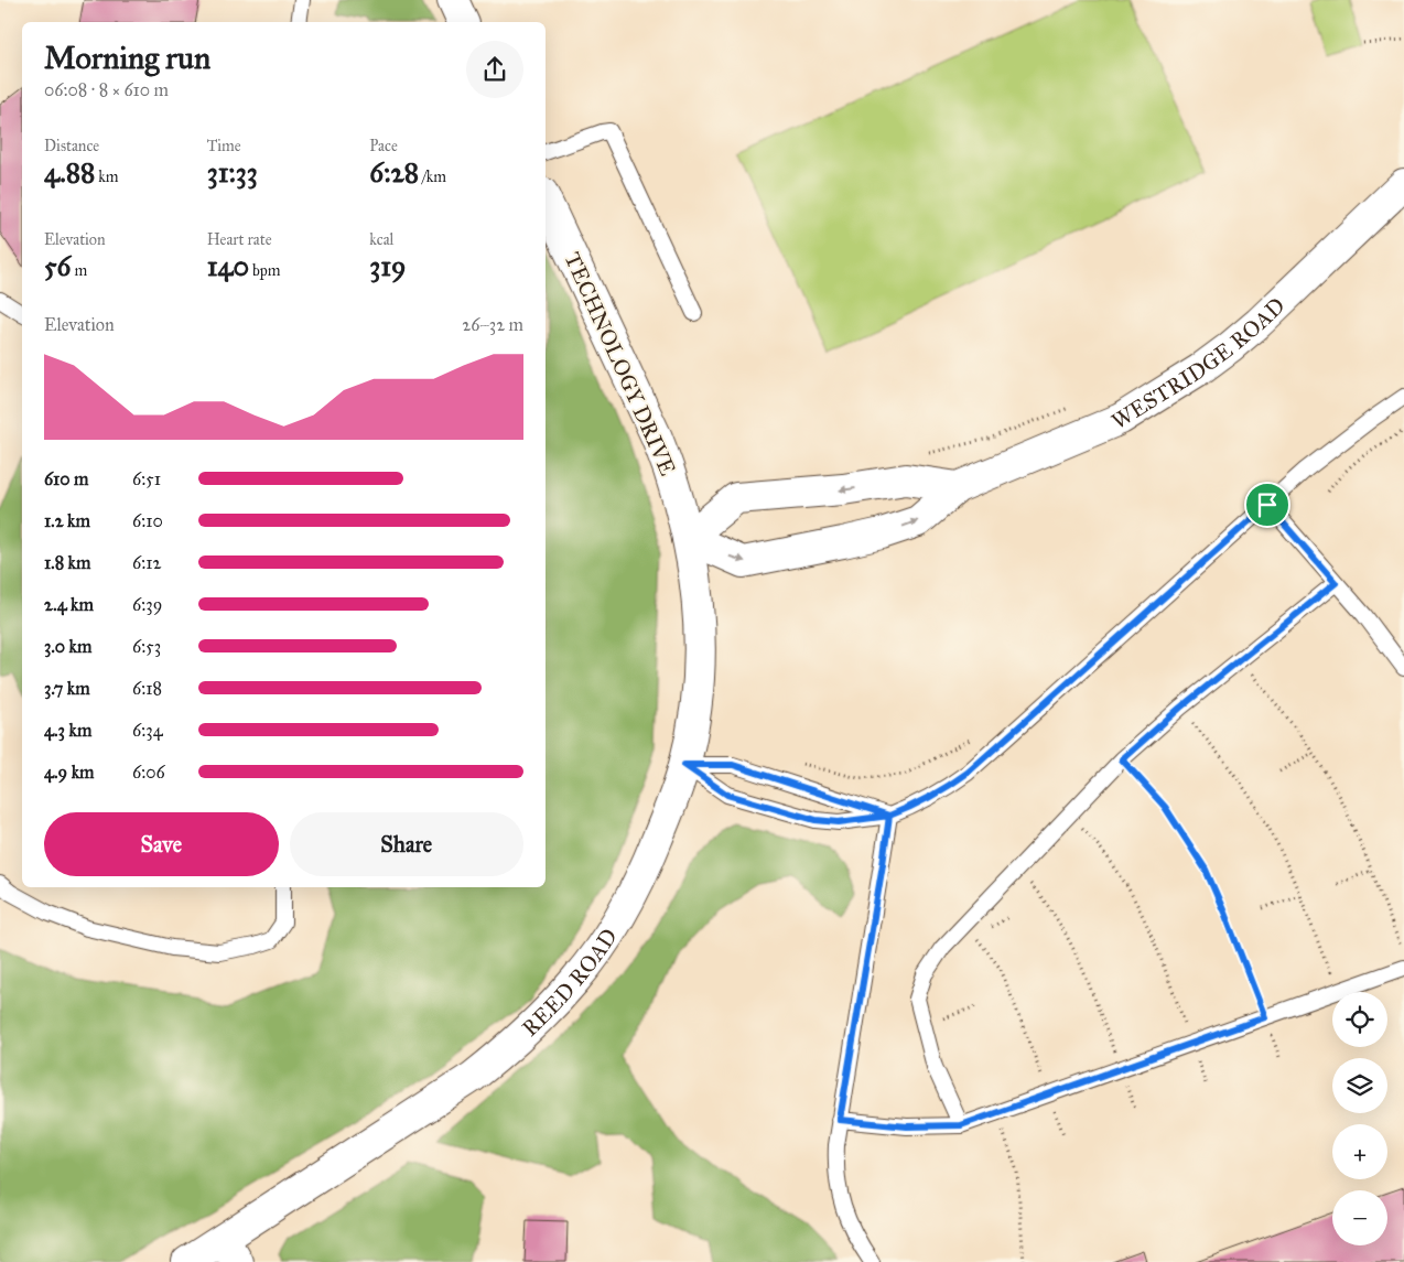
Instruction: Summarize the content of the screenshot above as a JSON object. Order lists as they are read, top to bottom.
{
  "streets": {
    "street": ["WESTRIDGE ROAD", "TECHNOLOGY DRIVE", "REED ROAD"]
  },
  "crossings": [
    ["WESTRIDGE ROAD", "TECHNOLOGY DRIVE"],
    ["WESTRIDGE ROAD", "REED ROAD"],
    ["TECHNOLOGY DRIVE", "REED ROAD"]
  ],
  "page": {
    "heading": ["Morning run", "06:08 · 8 × 610 m"],
    "stats": [
      ["Distance", "4.88 km"],
      ["Time", "31:33"],
      ["Pace", "6:28 /km"],
      ["Elevation", "56 m"],
      ["Heart rate", "140 bpm"],
      ["kcal", "319"]
    ],
    "chart": ["Elevation", "26–32 m"],
    "list": [
      {
        "name": "610 m",
        "note": "6:51"
      },
      {
        "name": "1.2 km",
        "note": "6:10"
      },
      {
        "name": "1.8 km",
        "note": "6:12"
      },
      {
        "name": "2.4 km",
        "note": "6:39"
      },
      {
        "name": "3.0 km",
        "note": "6:53"
      },
      {
        "name": "3.7 km",
        "note": "6:18"
      },
      {
        "name": "4.3 km",
        "note": "6:34"
      },
      {
        "name": "4.9 km",
        "note": "6:06"
      }
    ],
    "buttons": ["Save", "Share"],
    "map_buttons": ["+", "−"]
  }
}
